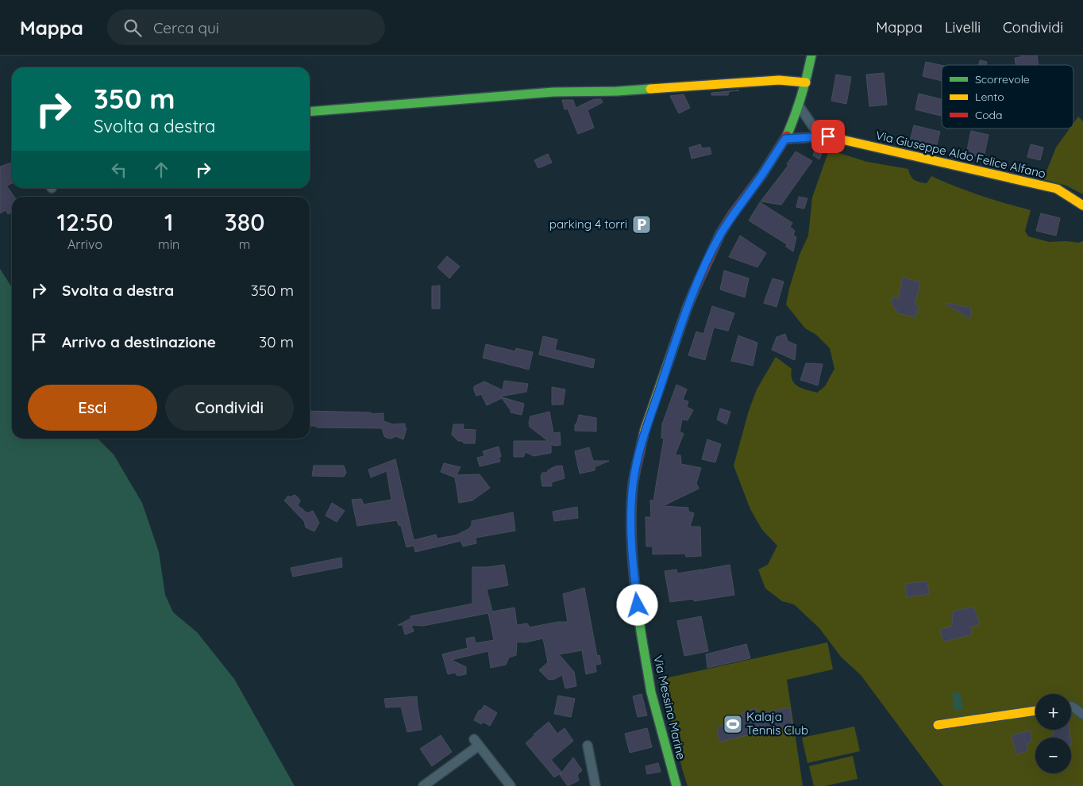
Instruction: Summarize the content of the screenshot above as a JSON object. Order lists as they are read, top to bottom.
{
  "streets": {
    "street": ["Via Giuseppe Aldo Felice Alfano", "Via Messina Marine"]
  },
  "crossings": [
    ["Via Giuseppe Aldo Felice Alfano", "Via Messina Marine"]
  ],
  "places": {
    "parking": ["parking 4 torri"],
    "sports": ["Kalaja Tennis Club"]
  },
  "legend": ["Scorrevole", "Lento", "Coda"],
  "page": {
    "header": "Mappa",
    "search": "Cerca qui",
    "nav": ["Mappa", "Livelli", "Condividi"],
    "turn": ["350 m", "Svolta a destra"],
    "eta": [
      "12:50",
      "Arrivo",
      "1",
      "min",
      "380",
      "m"
    ],
    "list": [
      {
        "name": "Svolta a destra",
        "value": "350 m"
      },
      {
        "name": "Arrivo a destinazione",
        "value": "30 m"
      }
    ],
    "buttons": ["Esci", "Condividi"],
    "map_buttons": ["+", "−"]
  }
}
